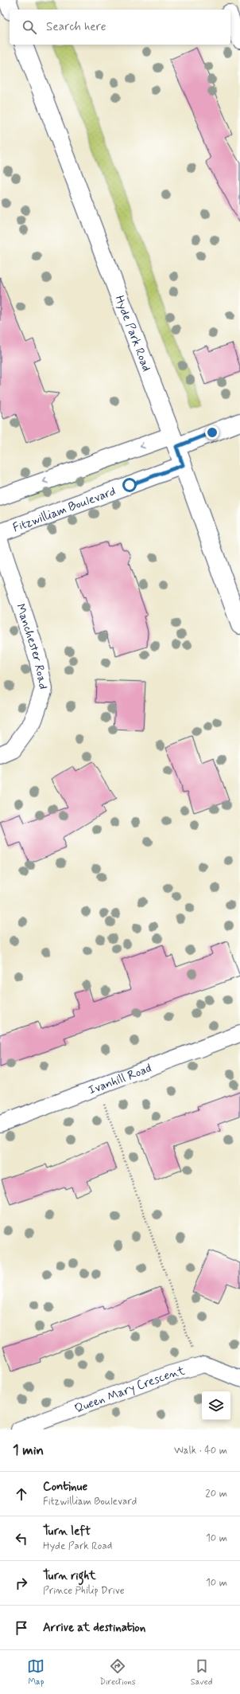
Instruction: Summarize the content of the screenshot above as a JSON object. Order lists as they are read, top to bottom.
{
  "streets": {
    "street": [
      "Hyde Park Road",
      "Fitzwilliam Boulevard",
      "Manchester Road",
      "Ivanhill Road",
      "Queen Mary Crescent"
    ]
  },
  "crossings": [
    ["Hyde Park Road", "Fitzwilliam Boulevard"]
  ],
  "page": {
    "search": "Search here",
    "heading": ["1 min", "Walk · 40 m"],
    "list": [
      ["Continue", "Fitzwilliam Boulevard", "20 m"],
      ["Turn left", "Hyde Park Road", "10 m"],
      ["Turn right", "Prince Philip Drive", "10 m"],
      "Arrive at destination"
    ],
    "nav": ["Map", "Directions", "Saved"]
  }
}
